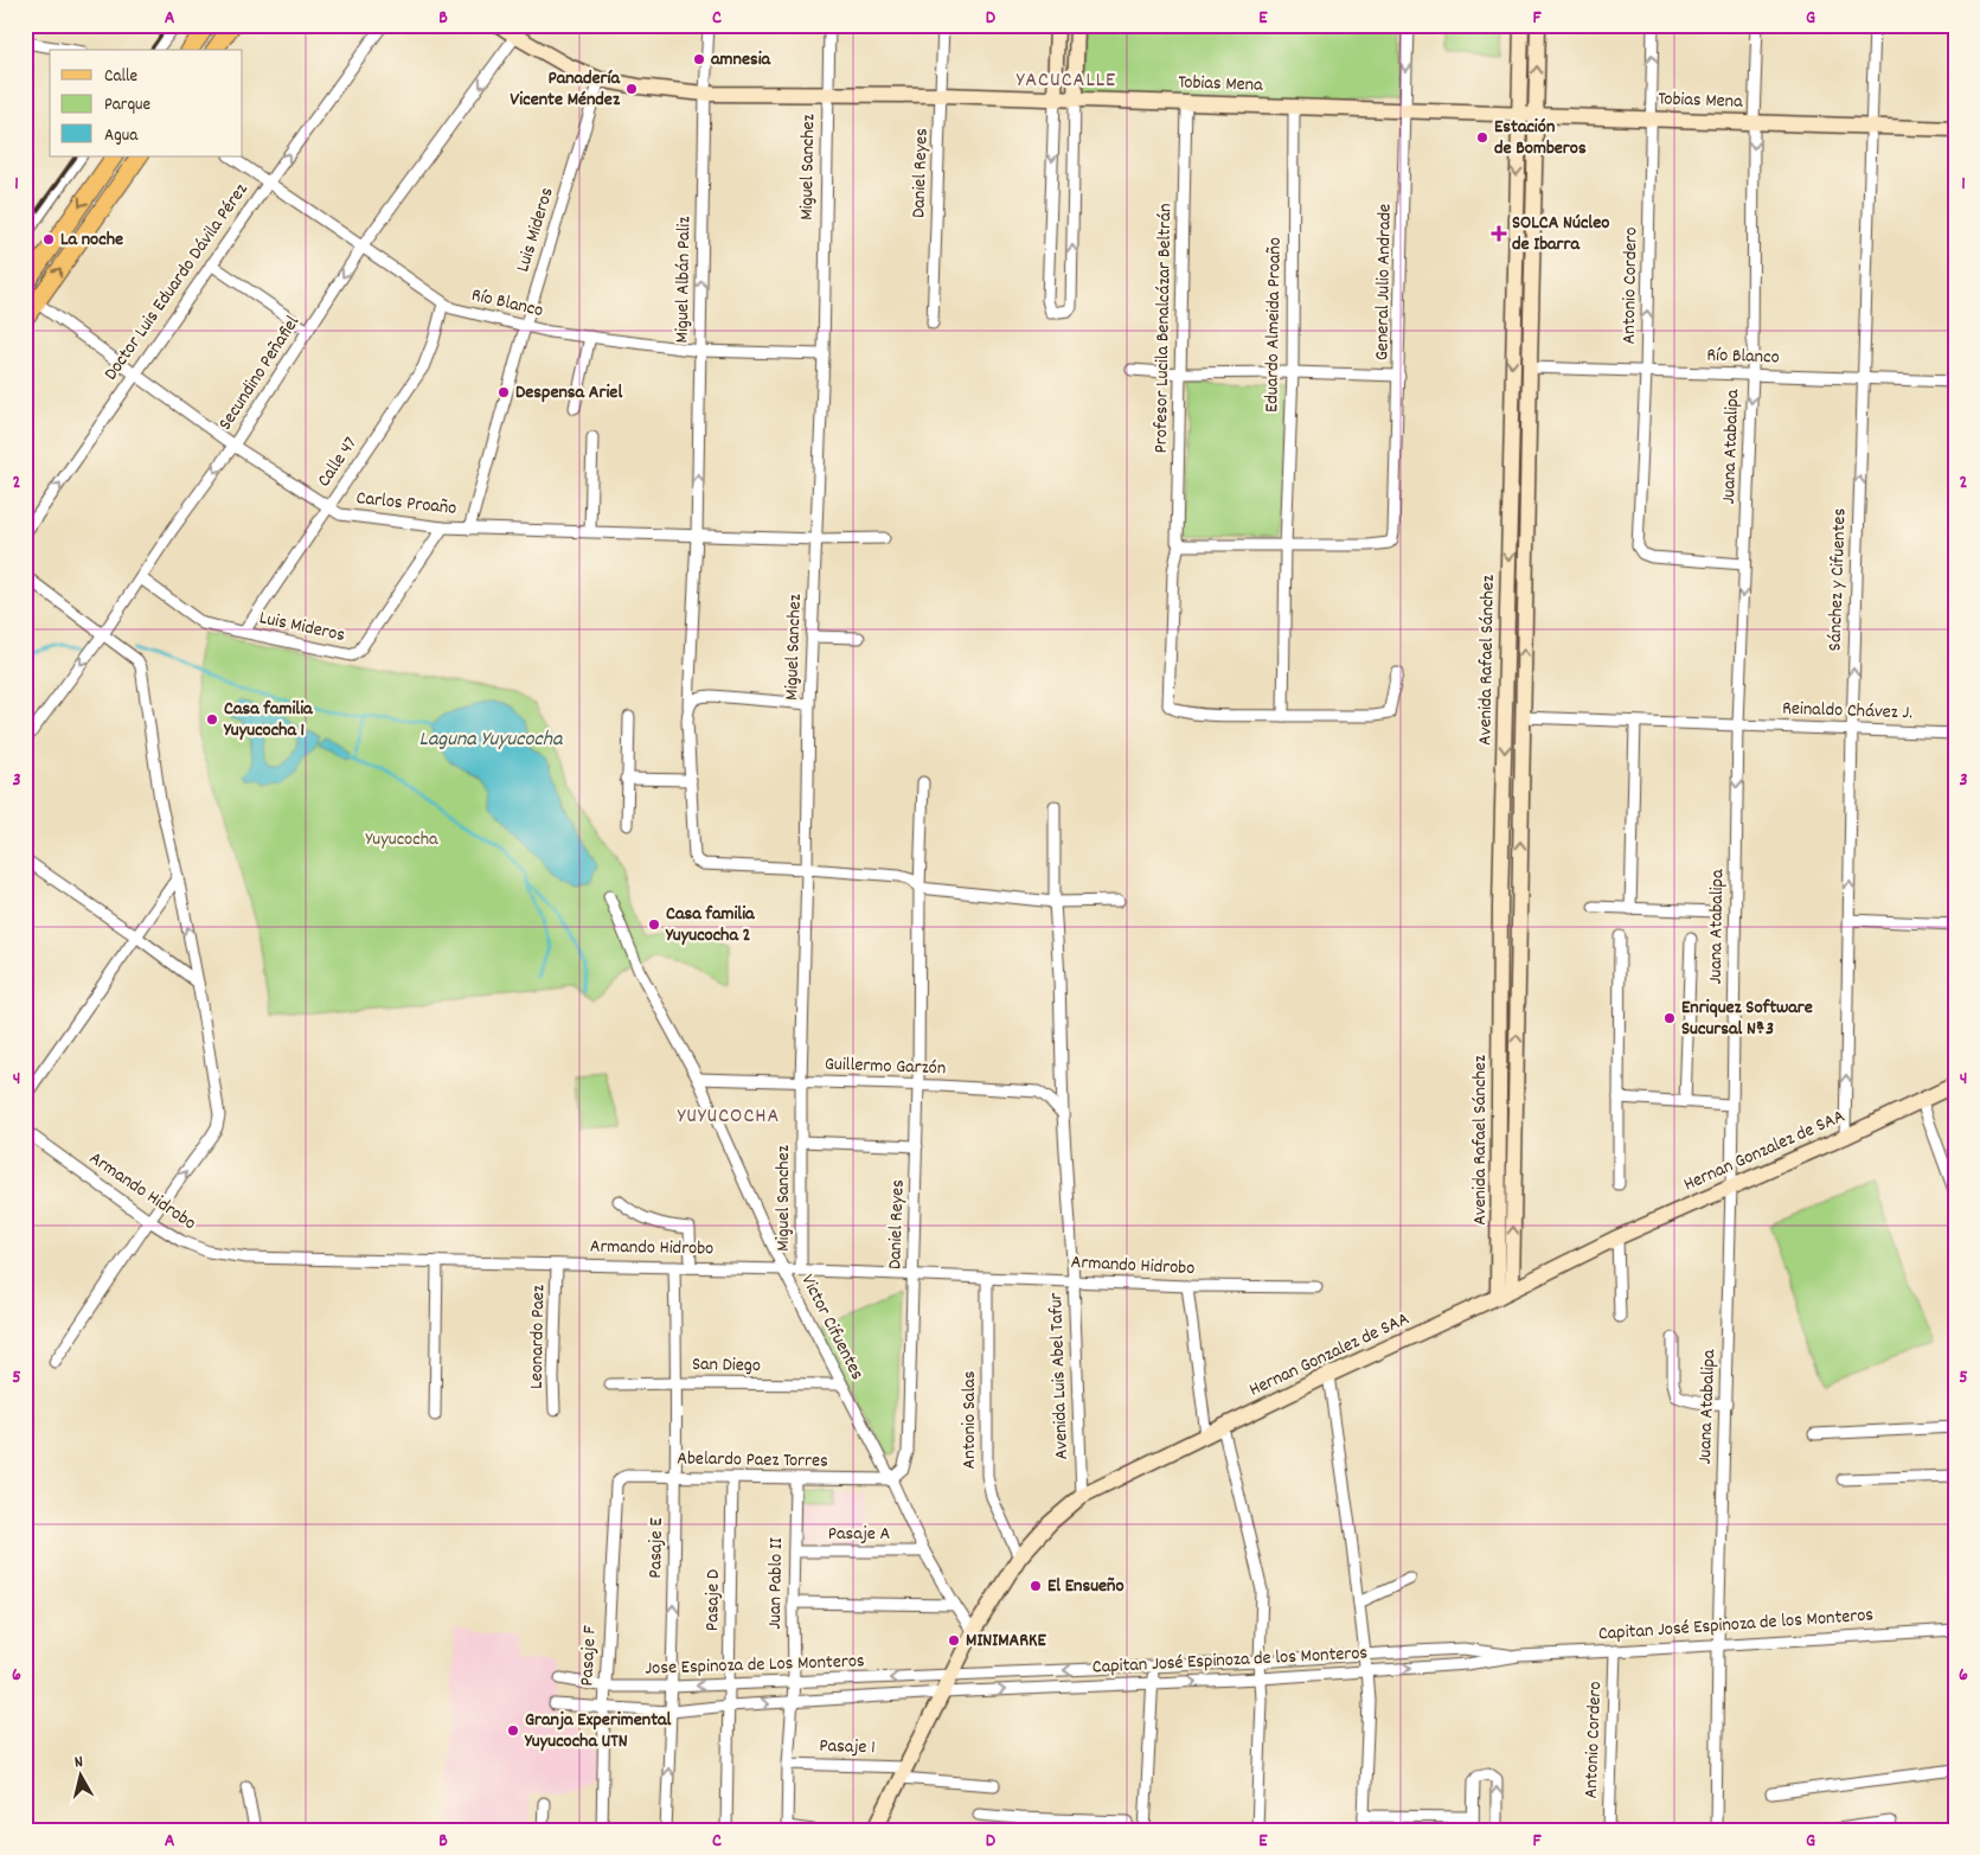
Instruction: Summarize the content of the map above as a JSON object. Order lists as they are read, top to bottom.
{
  "streets": {
    "street": [
      "Tobias Mena",
      "Miguel Sanchez",
      "Daniel Reyes",
      "Luis Mideros",
      "Miguel Albán Paliz",
      "Doctor Luis Eduardo Dávila Pérez",
      "General Julio Andrade",
      "Antonio Cordero",
      "Río Blanco",
      "Eduardo Almeida Proaño",
      "Profesor Lucila Benalcázar Beltrán",
      "Secundino Peñafiel",
      "Juana Atabalipa",
      "Calle 47",
      "Carlos Proaño",
      "Sánchez y Cifuentes",
      "Avenida Rafael Sánchez",
      "Reinaldo Chávez J.",
      "Guillermo Garzón",
      "Hernan Gonzalez de SAA",
      "Armando Hidrobo",
      "Victor Cifuentes",
      "Leonardo Paez",
      "San Diego",
      "Avenida Luis Abel Tafur",
      "Antonio Salas",
      "Abelardo Paez Torres",
      "Pasaje A",
      "Pasaje E",
      "Juan Pablo II",
      "Pasaje D",
      "Capitan José Espinoza de los Monteros",
      "Pasaje F",
      "Jose Espinoza de Los Monteros",
      "Pasaje 1"
    ]
  },
  "crossings": [
    ["Tobias Mena", "Miguel Sanchez"],
    ["Tobias Mena", "Daniel Reyes"],
    ["Tobias Mena", "Luis Mideros"],
    ["Tobias Mena", "Miguel Albán Paliz"],
    ["Tobias Mena", "General Julio Andrade"],
    ["Tobias Mena", "Antonio Cordero"],
    ["Tobias Mena", "Eduardo Almeida Proaño"],
    ["Tobias Mena", "Profesor Lucila Benalcázar Beltrán"],
    ["Tobias Mena", "Secundino Peñafiel"],
    ["Tobias Mena", "Juana Atabalipa"],
    ["Tobias Mena", "Sánchez y Cifuentes"],
    ["Tobias Mena", "Avenida Rafael Sánchez"],
    ["Miguel Sanchez", "Miguel Albán Paliz"],
    ["Miguel Sanchez", "Río Blanco"],
    ["Miguel Sanchez", "Carlos Proaño"],
    ["Miguel Sanchez", "Guillermo Garzón"],
    ["Miguel Sanchez", "Armando Hidrobo"],
    ["Daniel Reyes", "Guillermo Garzón"],
    ["Daniel Reyes", "Armando Hidrobo"],
    ["Daniel Reyes", "Victor Cifuentes"],
    ["Daniel Reyes", "Abelardo Paez Torres"],
    ["Luis Mideros", "Río Blanco"],
    ["Luis Mideros", "Secundino Peñafiel"],
    ["Luis Mideros", "Calle 47"],
    ["Luis Mideros", "Carlos Proaño"],
    ["Miguel Albán Paliz", "Río Blanco"],
    ["Miguel Albán Paliz", "Carlos Proaño"],
    ["Doctor Luis Eduardo Dávila Pérez", "Río Blanco"],
    ["Doctor Luis Eduardo Dávila Pérez", "Carlos Proaño"],
    ["General Julio Andrade", "Eduardo Almeida Proaño"],
    ["Antonio Cordero", "Río Blanco"],
    ["Antonio Cordero", "Juana Atabalipa"],
    ["Antonio Cordero", "Capitan José Espinoza de los Monteros"],
    ["Río Blanco", "Secundino Peñafiel"],
    ["Río Blanco", "Juana Atabalipa"],
    ["Río Blanco", "Calle 47"],
    ["Río Blanco", "Sánchez y Cifuentes"],
    ["Río Blanco", "Avenida Rafael Sánchez"],
    ["Secundino Peñafiel", "Carlos Proaño"],
    ["Juana Atabalipa", "Reinaldo Chávez J."],
    ["Juana Atabalipa", "Hernan Gonzalez de SAA"],
    ["Juana Atabalipa", "Capitan José Espinoza de los Monteros"],
    ["Calle 47", "Carlos Proaño"],
    ["Sánchez y Cifuentes", "Reinaldo Chávez J."],
    ["Sánchez y Cifuentes", "Hernan Gonzalez de SAA"],
    ["Avenida Rafael Sánchez", "Reinaldo Chávez J."],
    ["Avenida Rafael Sánchez", "Hernan Gonzalez de SAA"],
    ["Guillermo Garzón", "Victor Cifuentes"],
    ["Guillermo Garzón", "Avenida Luis Abel Tafur"],
    ["Hernan Gonzalez de SAA", "Victor Cifuentes"],
    ["Hernan Gonzalez de SAA", "Avenida Luis Abel Tafur"],
    ["Hernan Gonzalez de SAA", "Antonio Salas"],
    ["Hernan Gonzalez de SAA", "Capitan José Espinoza de los Monteros"],
    ["Hernan Gonzalez de SAA", "Jose Espinoza de Los Monteros"],
    ["Hernan Gonzalez de SAA", "Pasaje 1"],
    ["Armando Hidrobo", "Victor Cifuentes"],
    ["Armando Hidrobo", "Leonardo Paez"],
    ["Armando Hidrobo", "Avenida Luis Abel Tafur"],
    ["Armando Hidrobo", "Antonio Salas"],
    ["Armando Hidrobo", "Pasaje E"],
    ["Victor Cifuentes", "San Diego"],
    ["Victor Cifuentes", "Abelardo Paez Torres"],
    ["Victor Cifuentes", "Pasaje A"],
    ["San Diego", "Pasaje E"],
    ["Abelardo Paez Torres", "Pasaje E"],
    ["Abelardo Paez Torres", "Juan Pablo II"],
    ["Abelardo Paez Torres", "Pasaje D"],
    ["Abelardo Paez Torres", "Pasaje F"],
    ["Pasaje A", "Juan Pablo II"],
    ["Pasaje E", "Jose Espinoza de Los Monteros"],
    ["Juan Pablo II", "Jose Espinoza de Los Monteros"],
    ["Juan Pablo II", "Pasaje 1"],
    ["Pasaje D", "Jose Espinoza de Los Monteros"],
    ["Capitan José Espinoza de los Monteros", "Jose Espinoza de Los Monteros"],
    ["Pasaje F", "Jose Espinoza de Los Monteros"]
  ],
  "one_way": [
    "Miguel Albán Paliz",
    "Doctor Luis Eduardo Dávila Pérez",
    "Antonio Cordero",
    "Secundino Peñafiel",
    "Juana Atabalipa",
    "Sánchez y Cifuentes",
    "Pasaje E"
  ],
  "districts": ["YACUCALLE", "YUYUCOCHA"],
  "water": ["Laguna Yuyucocha"],
  "parks": ["Yuyucocha"],
  "places": {
    "other": [
      "amnesia",
      "Panadería Vicente Méndez",
      "Estación de Bomberos",
      "La noche",
      "Despensa Ariel",
      "Casa familia Yuyucocha 1",
      "Casa familia Yuyucocha 2",
      "Enriquez Software Sucursal Nª3",
      "El Ensueño",
      "MINIMARKE",
      "Granja Experimental Yuyucocha UTN"
    ],
    "health": ["SOLCA Núcleo de Ibarra"]
  },
  "legend": ["Calle", "Parque", "Agua"],
  "north": "top",
  "grid": {
    "columns": [
      "A",
      "B",
      "C",
      "D",
      "E",
      "F",
      "G"
    ],
    "rows": [
      "1",
      "2",
      "3",
      "4",
      "5",
      "6"
    ]
  }
}
